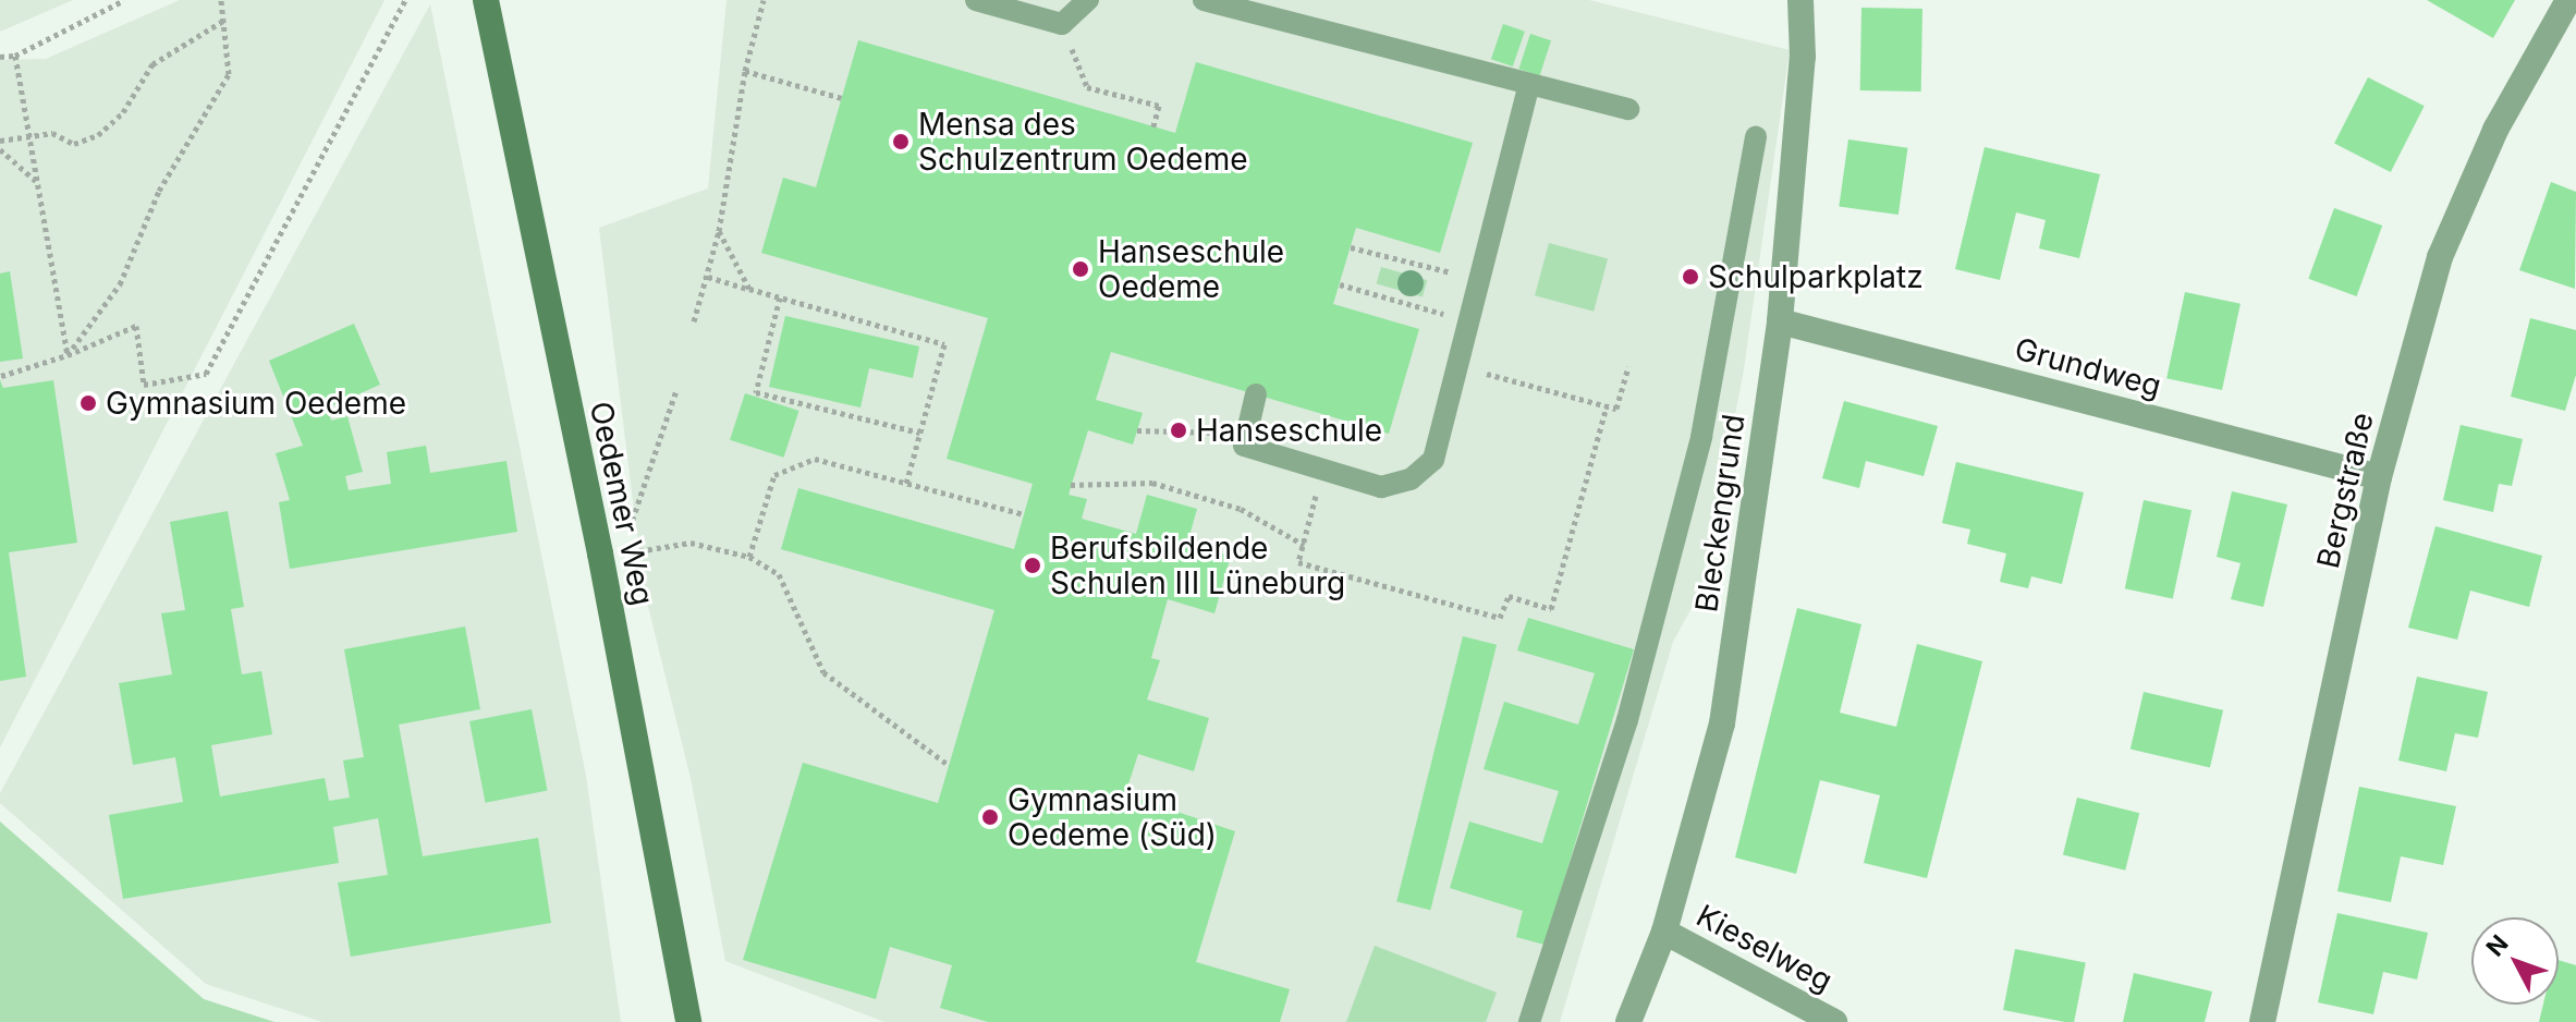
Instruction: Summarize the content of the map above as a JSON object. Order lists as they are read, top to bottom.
{
  "streets": {
    "street": [
      "Grundweg",
      "Bergstraße",
      "Oedemer Weg",
      "Bleckengrund",
      "Kieselweg"
    ]
  },
  "crossings": [
    ["Grundweg", "Bergstraße"],
    ["Grundweg", "Bleckengrund"],
    ["Bleckengrund", "Kieselweg"]
  ],
  "places": [
    "Mensa des Schulzentrum Oedeme",
    "Hanseschule Oedeme",
    "Schulparkplatz",
    "Gymnasium Oedeme",
    "Hanseschule",
    "Berufsbildende Schulen III Lüneburg",
    "Gymnasium Oedeme (Süd)"
  ],
  "north": "top left"
}
